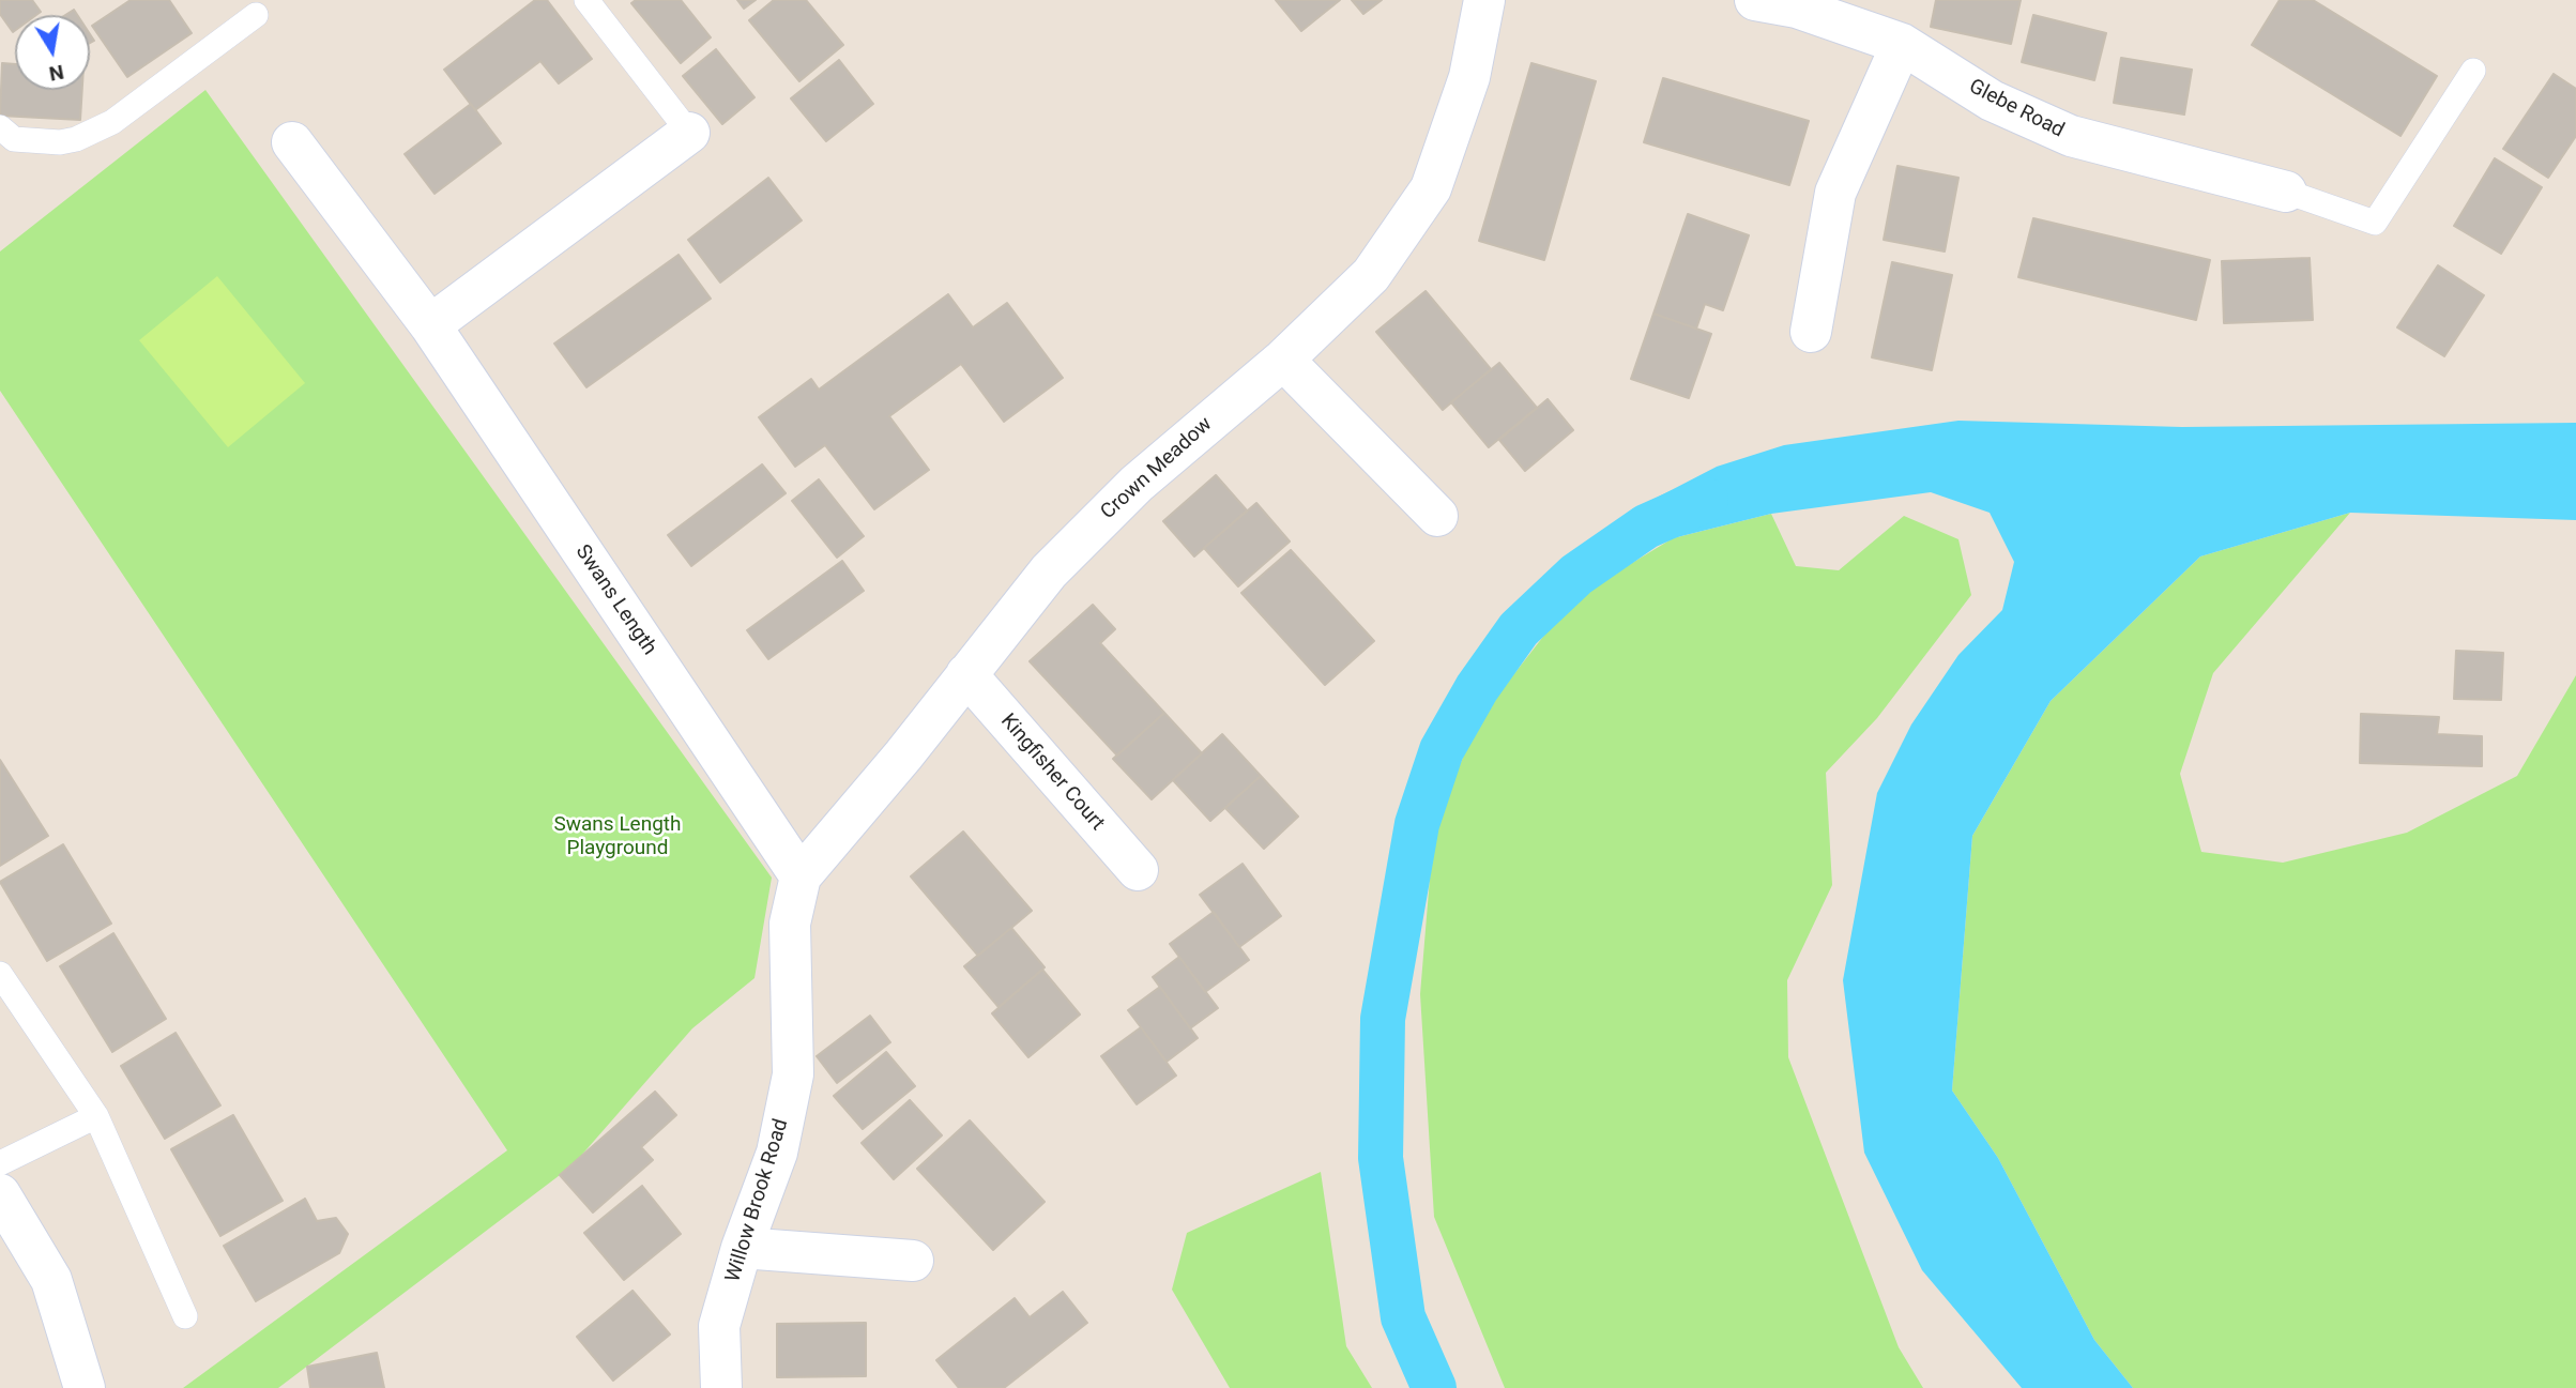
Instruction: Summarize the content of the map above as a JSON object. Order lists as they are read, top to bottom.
{
  "streets": {
    "street": [
      "Glebe Road",
      "Crown Meadow",
      "Swans Length",
      "Kingfisher Court",
      "Willow Brook Road"
    ]
  },
  "crossings": [
    ["Crown Meadow", "Swans Length"],
    ["Crown Meadow", "Kingfisher Court"],
    ["Crown Meadow", "Willow Brook Road"]
  ],
  "parks": ["Swans Length Playground"],
  "north": "bottom"
}
